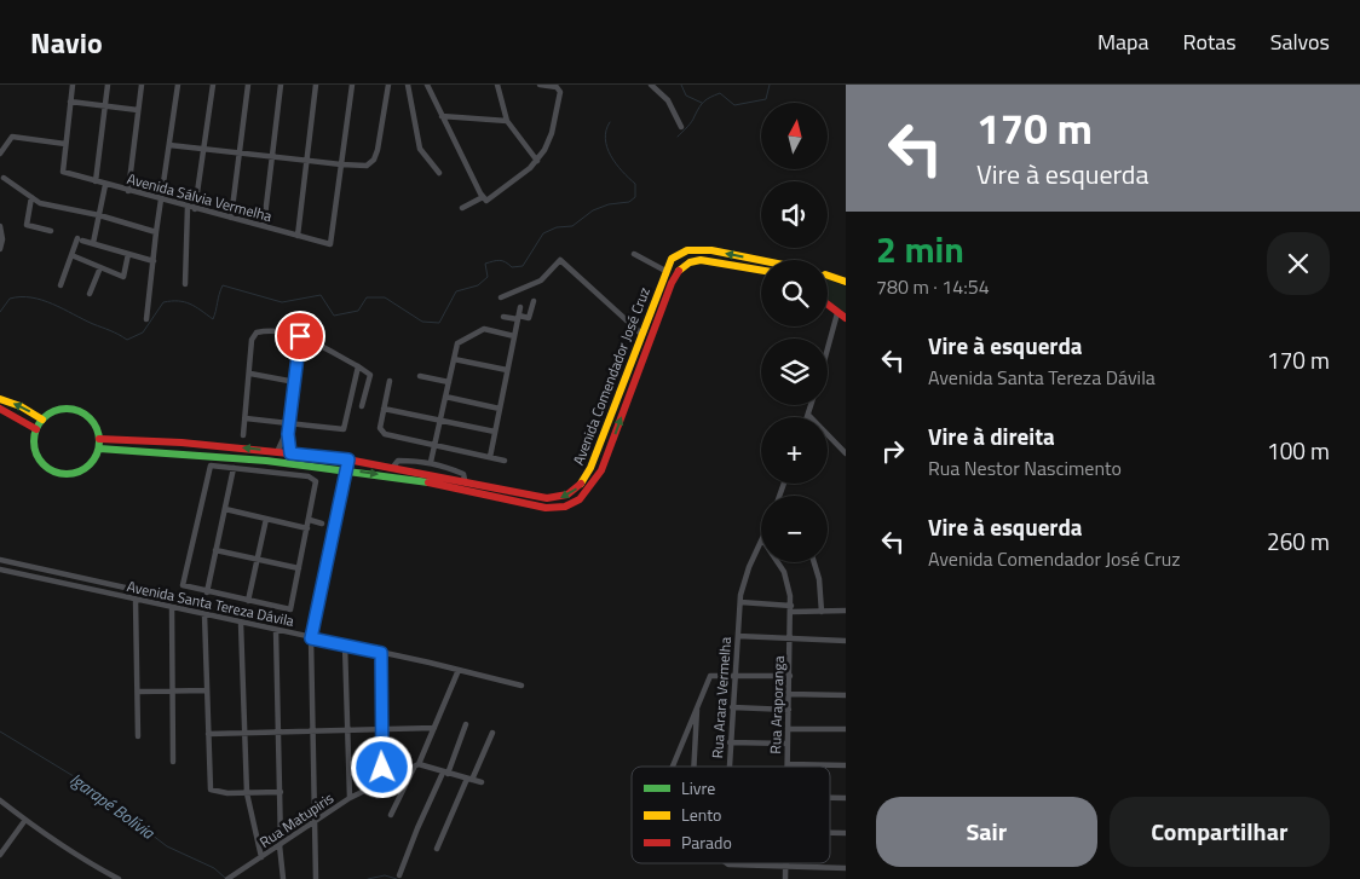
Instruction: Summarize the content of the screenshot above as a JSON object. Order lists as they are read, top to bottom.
{
  "streets": {
    "street": [
      "Avenida Sálvia Vermelha",
      "Avenida Comendador José Cruz",
      "Avenida Santa Tereza Dávila",
      "Rua Arara Vermelha",
      "Rua Araporanga",
      "Rua Matupiris"
    ]
  },
  "crossings": [
    ["Rua Arara Vermelha", "Rua Araporanga"]
  ],
  "water": ["Igarapé Bolívia"],
  "legend": ["Livre", "Lento", "Parado"],
  "north": "top",
  "page": {
    "header": "Navio",
    "nav": ["Mapa", "Rotas", "Salvos"],
    "turn": ["170 m", "Vire à esquerda"],
    "map_buttons": ["+", "−"],
    "heading": ["2 min", "780 m · 14:54"],
    "list": [
      {
        "name": "Vire à esquerda",
        "note": "Avenida Santa Tereza Dávila",
        "value": "170 m"
      },
      {
        "name": "Vire à direita",
        "note": "Rua Nestor Nascimento",
        "value": "100 m"
      },
      {
        "name": "Vire à esquerda",
        "note": "Avenida Comendador José Cruz",
        "value": "260 m"
      }
    ],
    "buttons": ["Sair", "Compartilhar"]
  }
}
